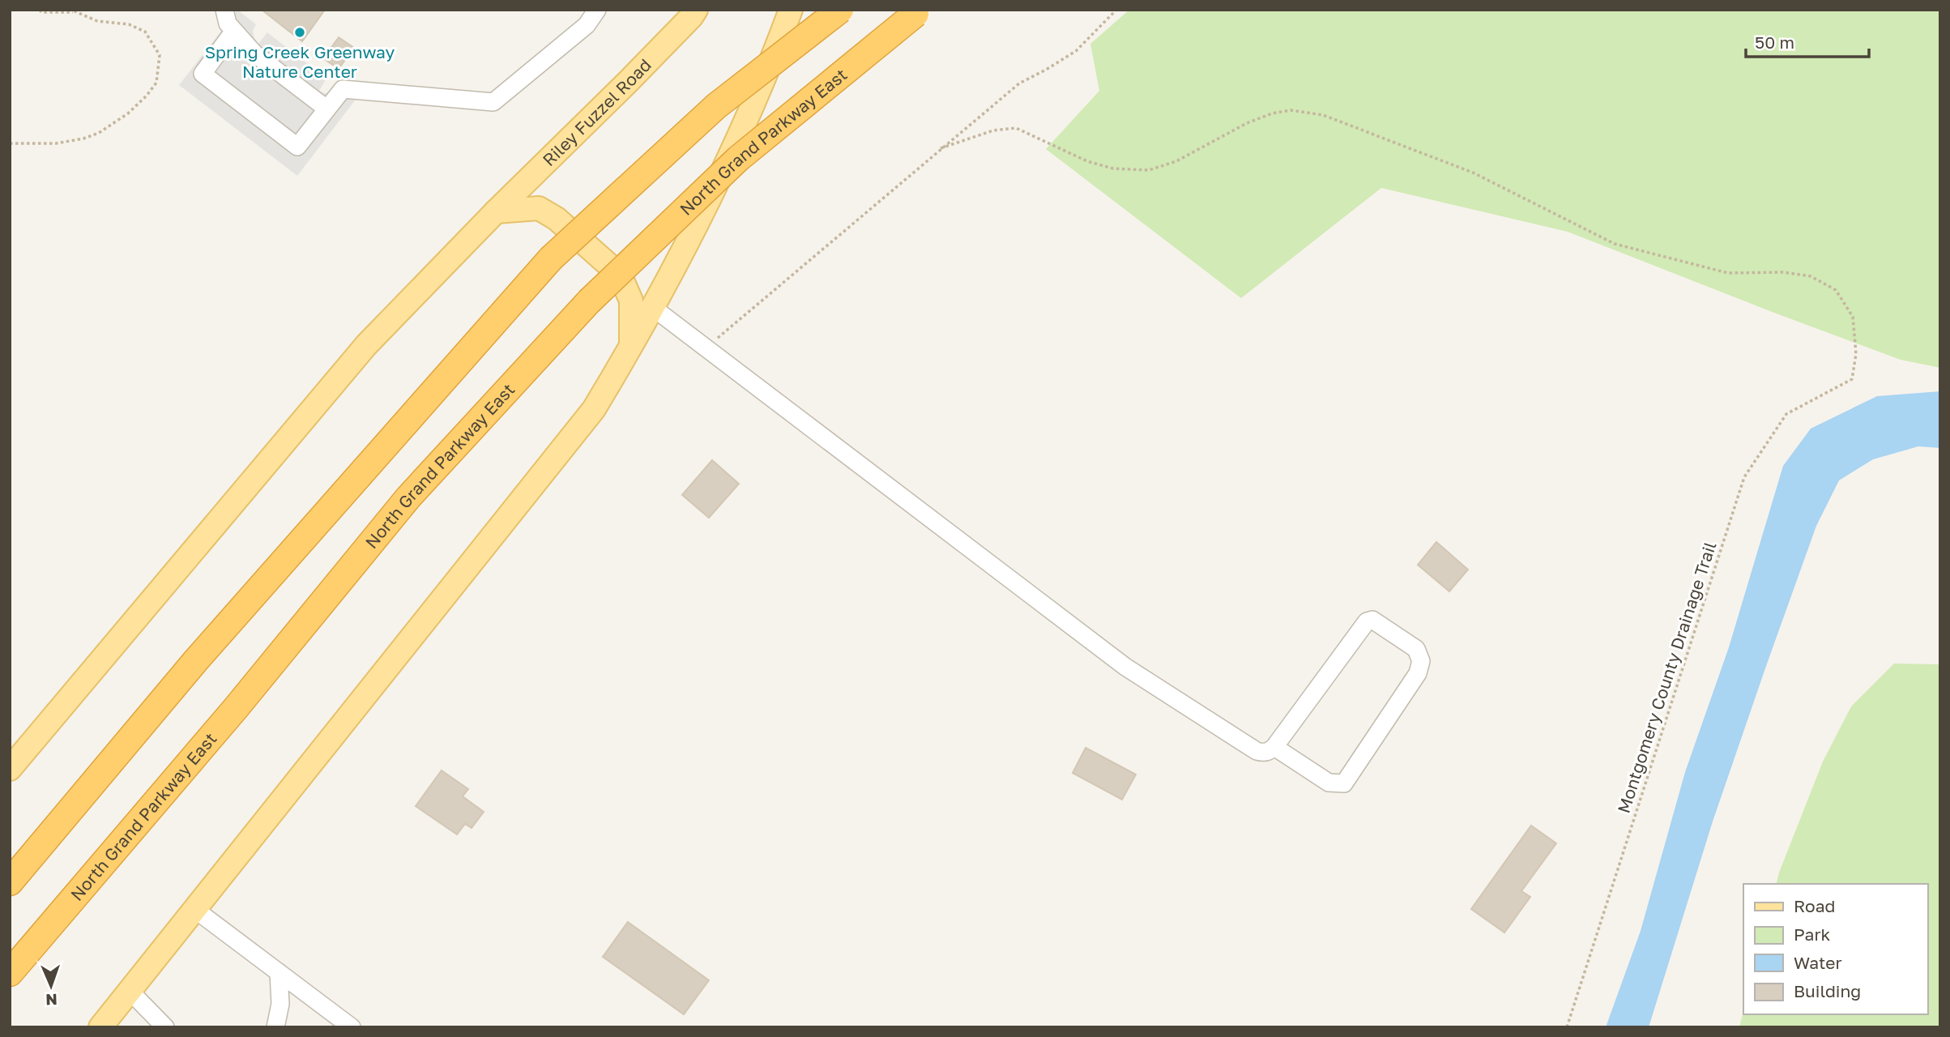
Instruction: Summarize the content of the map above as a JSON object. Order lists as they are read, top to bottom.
{
  "streets": {
    "highway": ["North Grand Parkway East"],
    "main road": ["Riley Fuzzel Road"],
    "path": ["Montgomery County Drainage Trail"]
  },
  "places": ["Spring Creek Greenway Nature Center"],
  "legend": [
    "Road",
    "Park",
    "Water",
    "Building"
  ],
  "scale_bar": "50 m",
  "north": "bottom"
}
